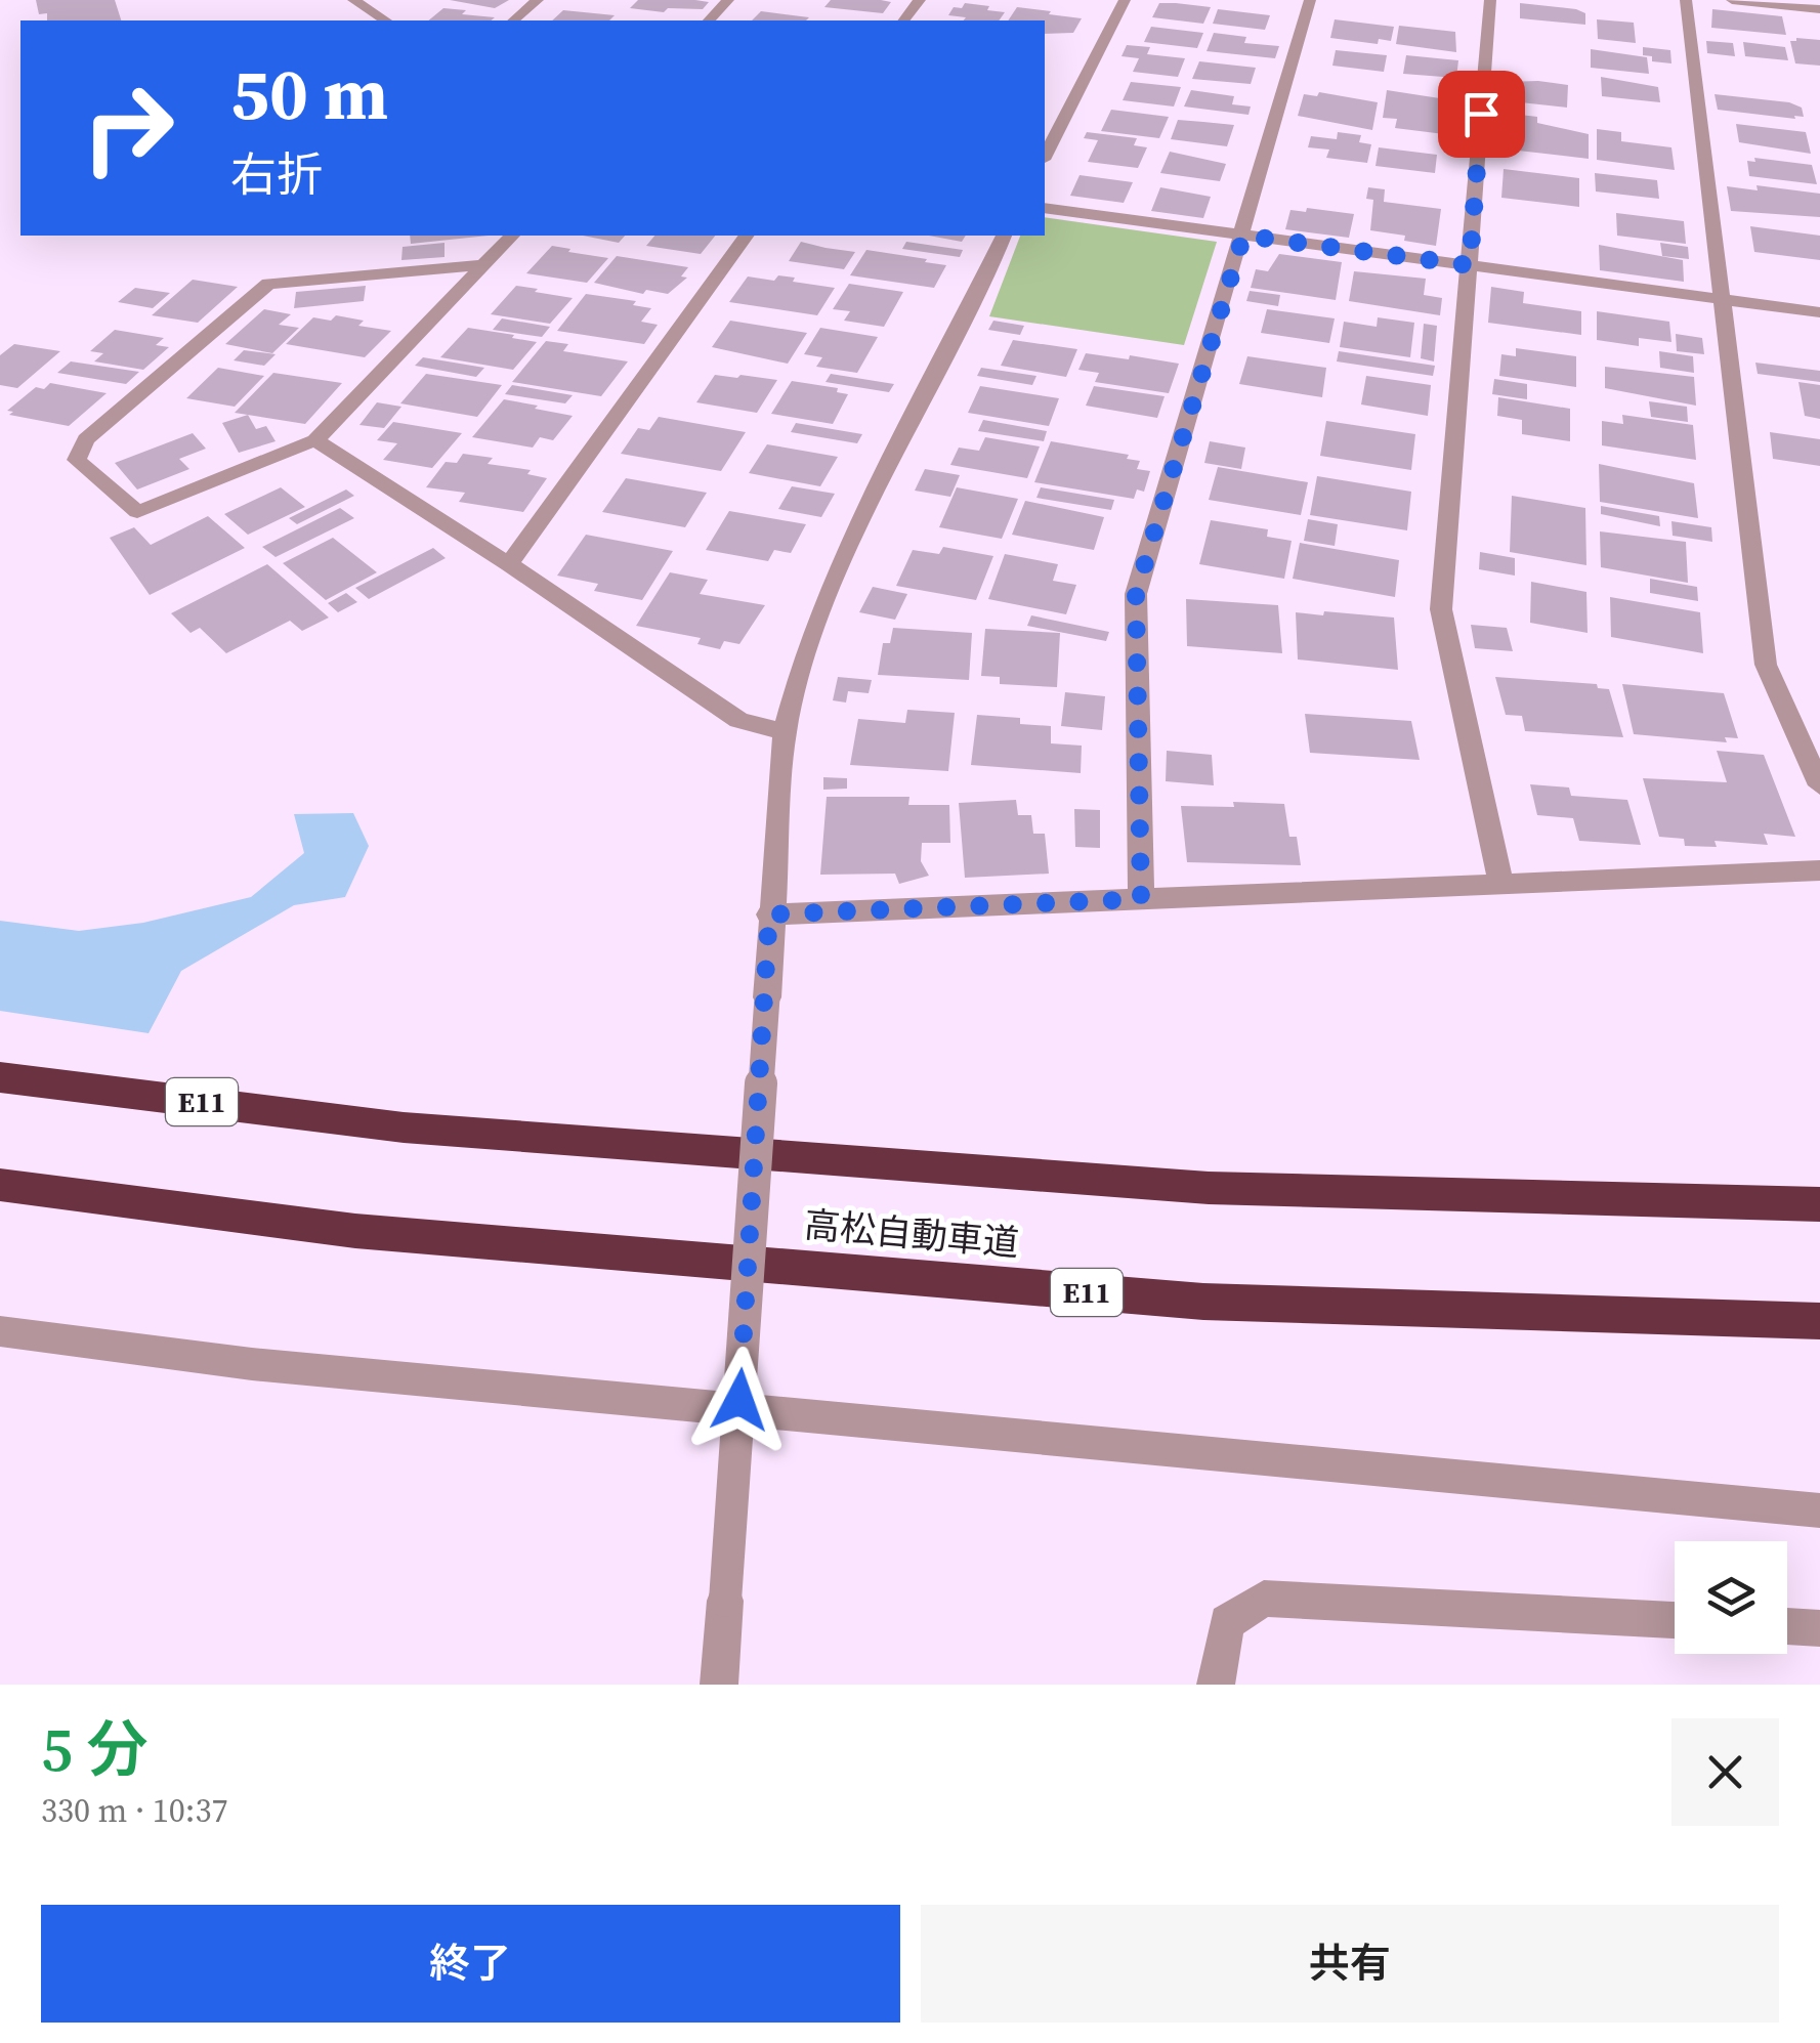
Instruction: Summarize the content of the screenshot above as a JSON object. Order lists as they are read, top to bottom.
{
  "streets": {
    "highway": ["E11", "高松自動車道"]
  },
  "page": {
    "turn": ["50 m", "右折"],
    "heading": ["5 分", "330 m · 10:37"],
    "buttons": ["終了", "共有"]
  }
}
